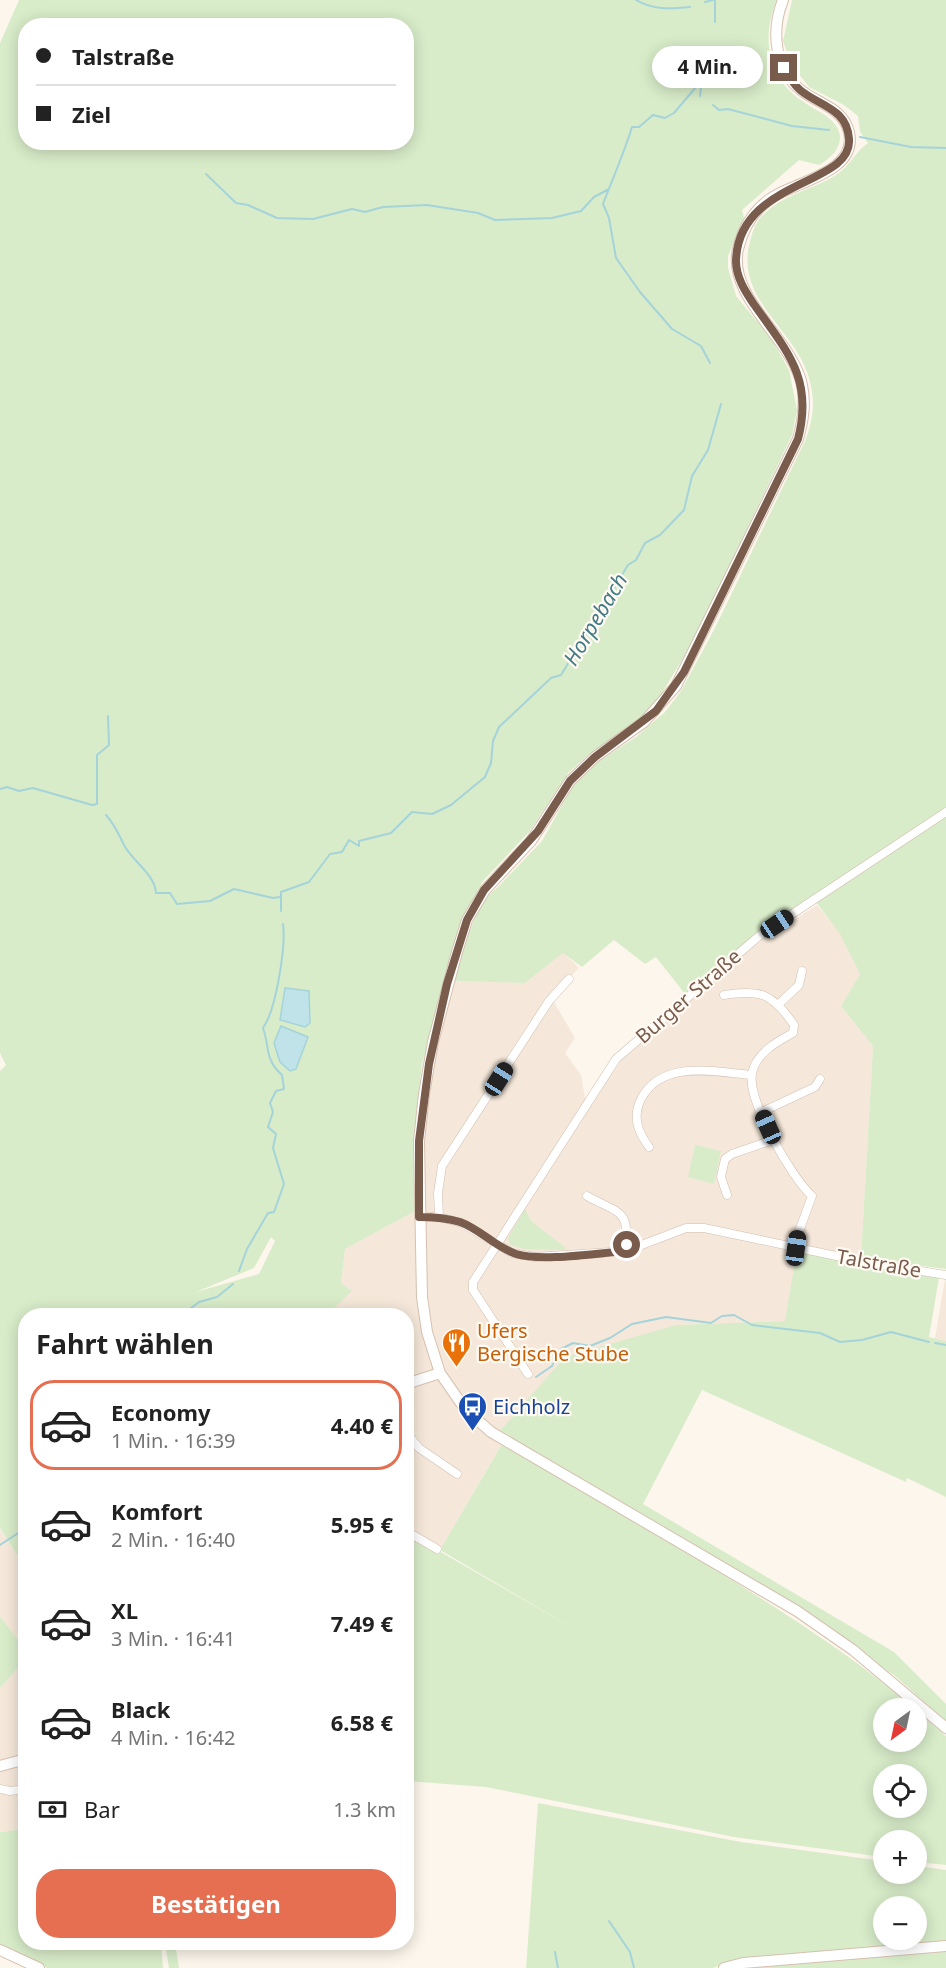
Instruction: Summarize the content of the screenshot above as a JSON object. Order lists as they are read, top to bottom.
{
  "streets": {
    "street": ["Burger Straße", "Talstraße"]
  },
  "crossings": [
    ["Burger Straße", "Talstraße"]
  ],
  "water": ["Horpebach"],
  "places": {
    "restaurant": ["Ufers Bergische Stube"],
    "bus stop": ["Eichholz"]
  },
  "north": "bottom left",
  "page": {
    "banner": ["Talstraße", "Ziel"],
    "bubble": "4 Min.",
    "heading": "Fahrt wählen",
    "list": [
      {
        "name": "Economy",
        "note": "1 Min. · 16:39",
        "value": "4.40 €"
      },
      {
        "name": "Komfort",
        "note": "2 Min. · 16:40",
        "value": "5.95 €"
      },
      {
        "name": "XL",
        "note": "3 Min. · 16:41",
        "value": "7.49 €"
      },
      {
        "name": "Black",
        "note": "4 Min. · 16:42",
        "value": "6.58 €"
      }
    ],
    "map_buttons": ["+", "−"],
    "pay": ["Bar", "1.3 km"],
    "buttons": "Bestätigen"
  }
}
